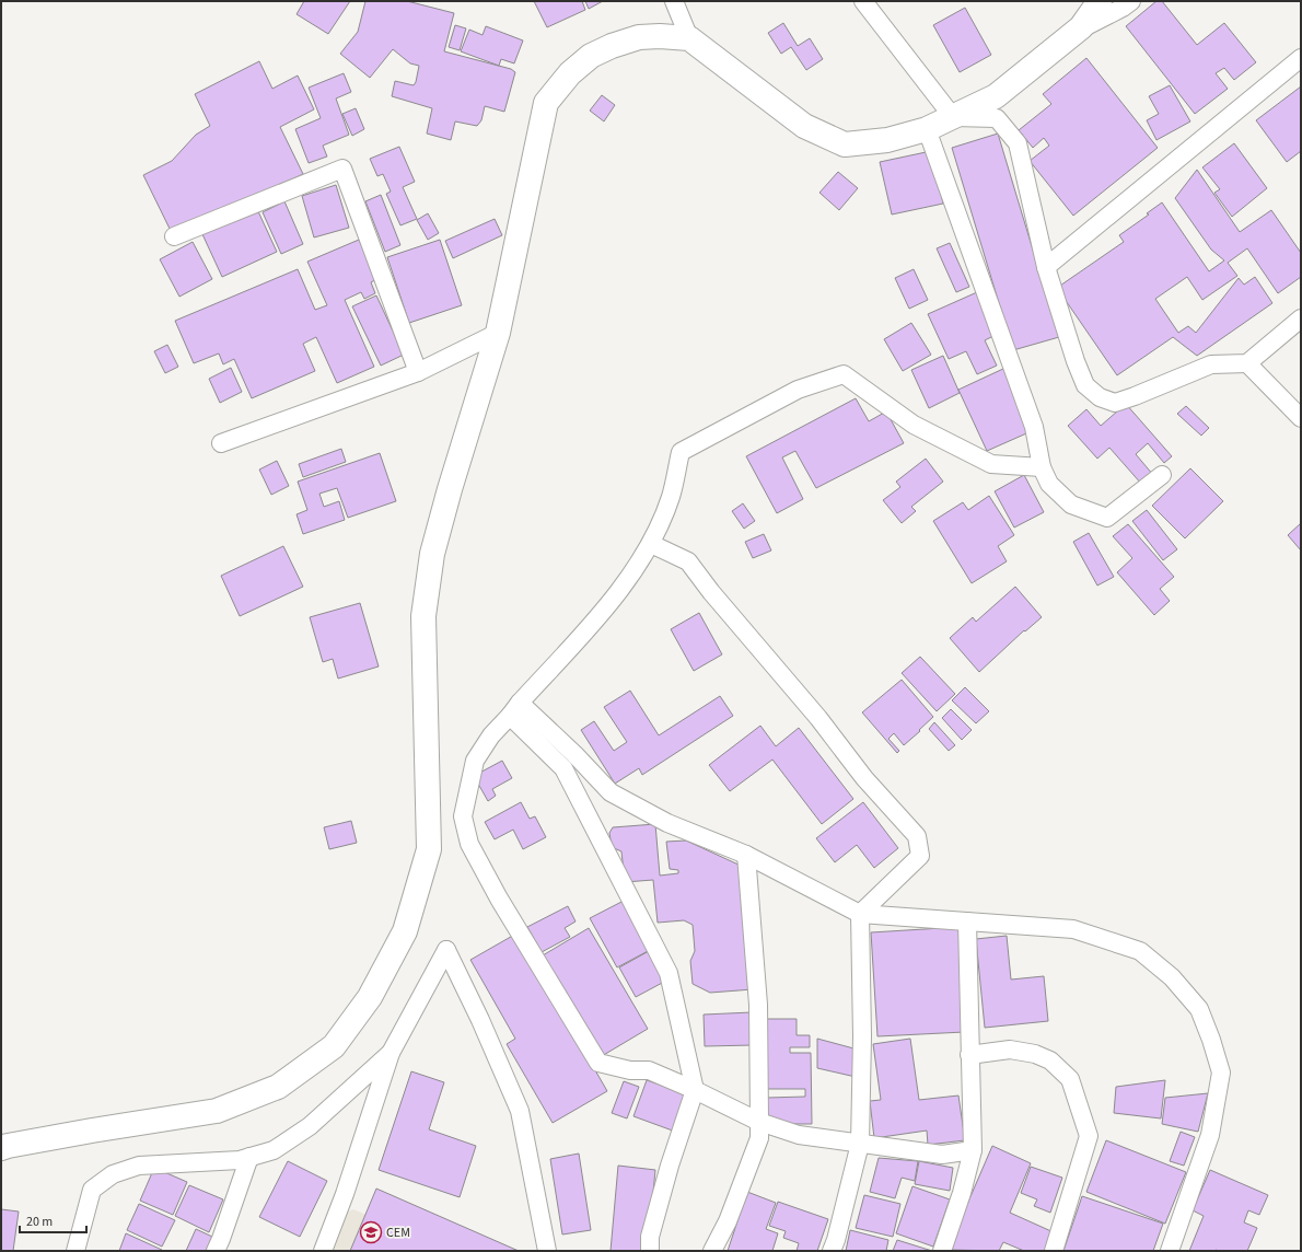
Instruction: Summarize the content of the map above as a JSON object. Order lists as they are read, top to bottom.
{
  "places": {
    "school or university": ["CEM"]
  },
  "scale_bar": "20 m"
}
